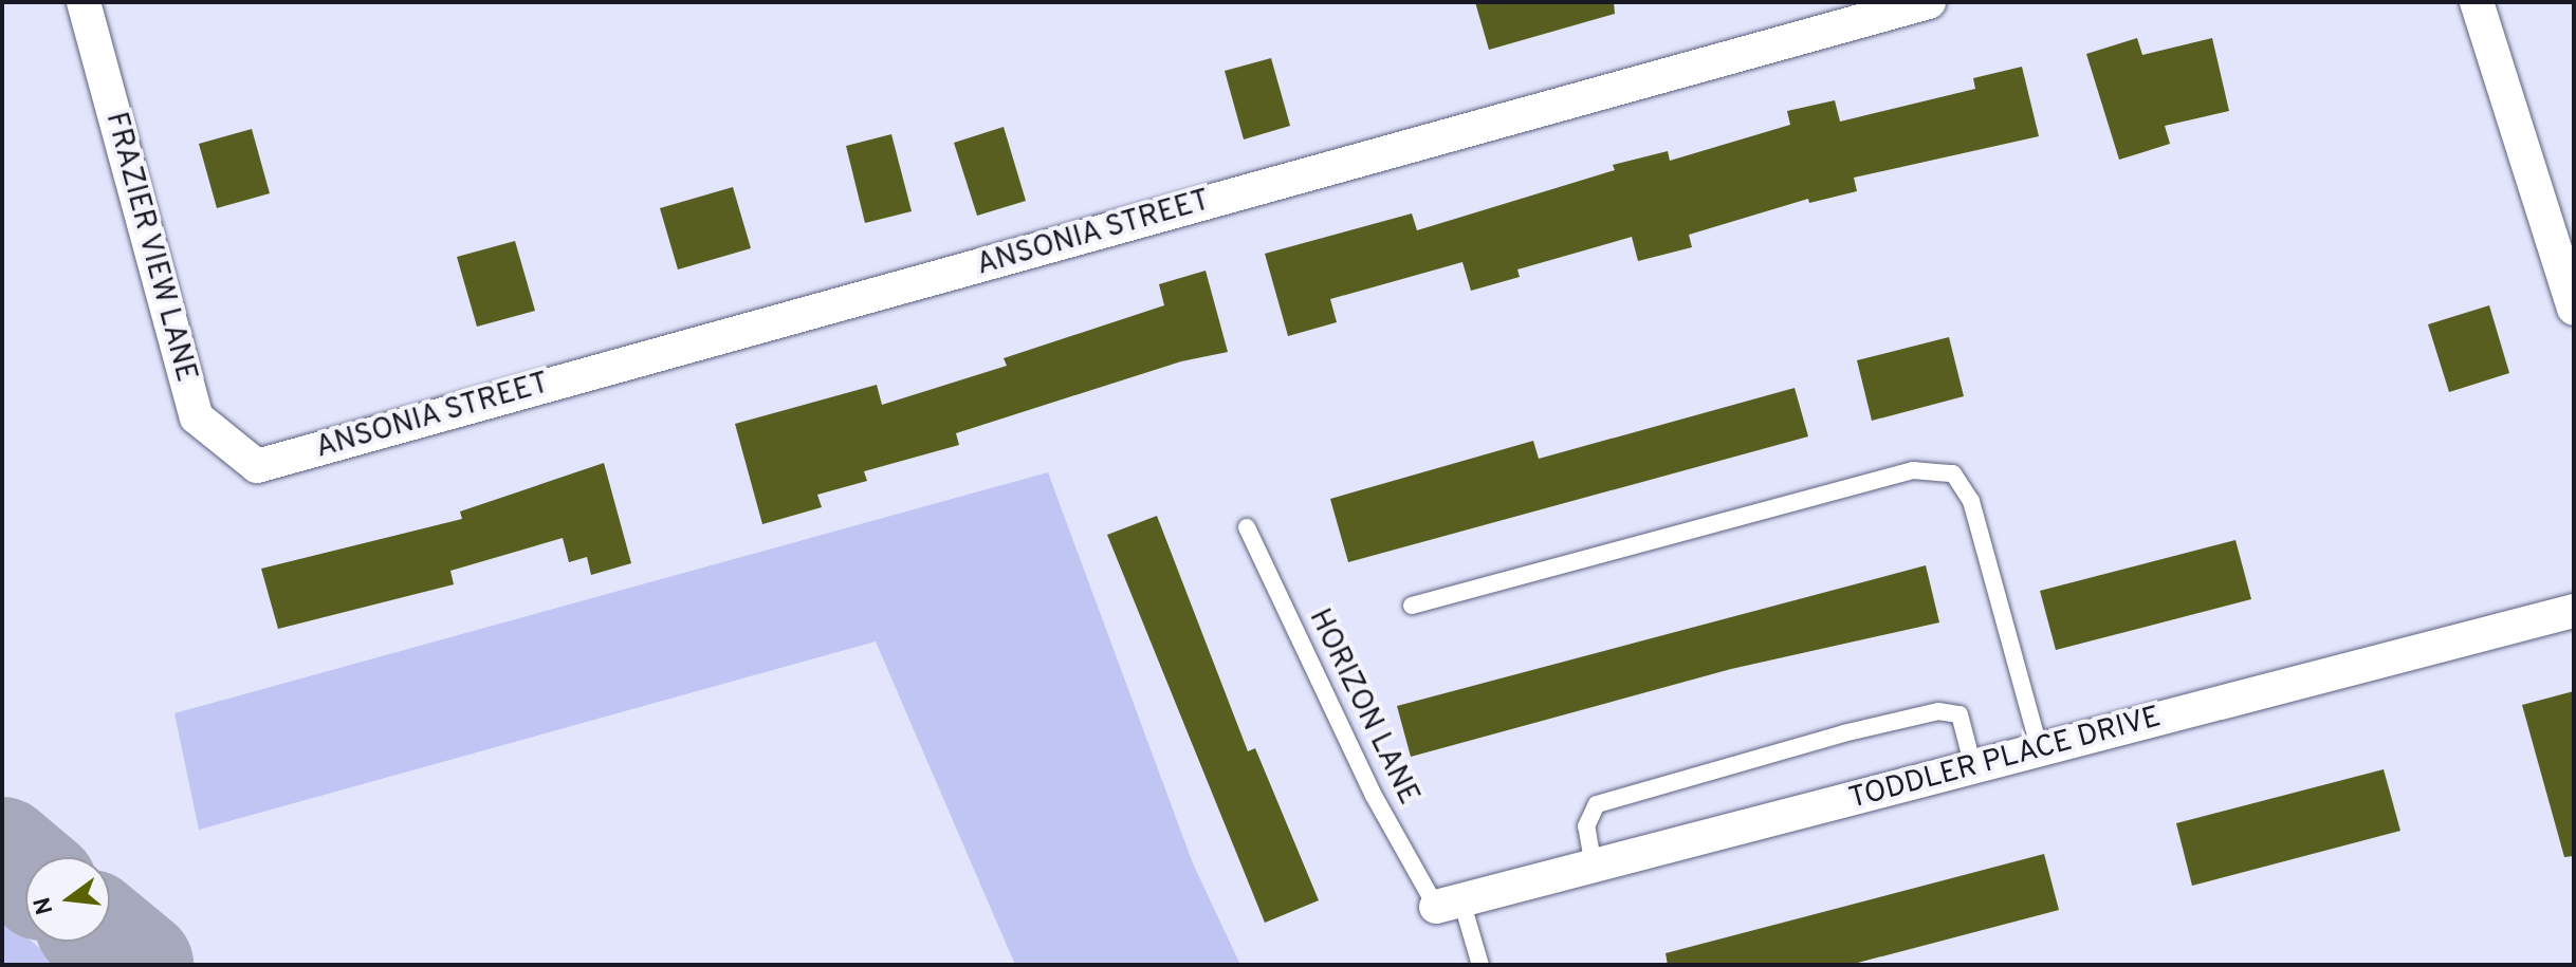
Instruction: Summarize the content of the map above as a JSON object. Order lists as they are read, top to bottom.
{
  "streets": {
    "street": ["ANSONIA STREET", "FRAZIER VIEW LANE", "TODDLER PLACE DRIVE"],
    "lane": ["HORIZON LANE"]
  },
  "crossings": [
    ["ANSONIA STREET", "FRAZIER VIEW LANE"],
    ["HORIZON LANE", "TODDLER PLACE DRIVE"]
  ],
  "north": "left"
}
